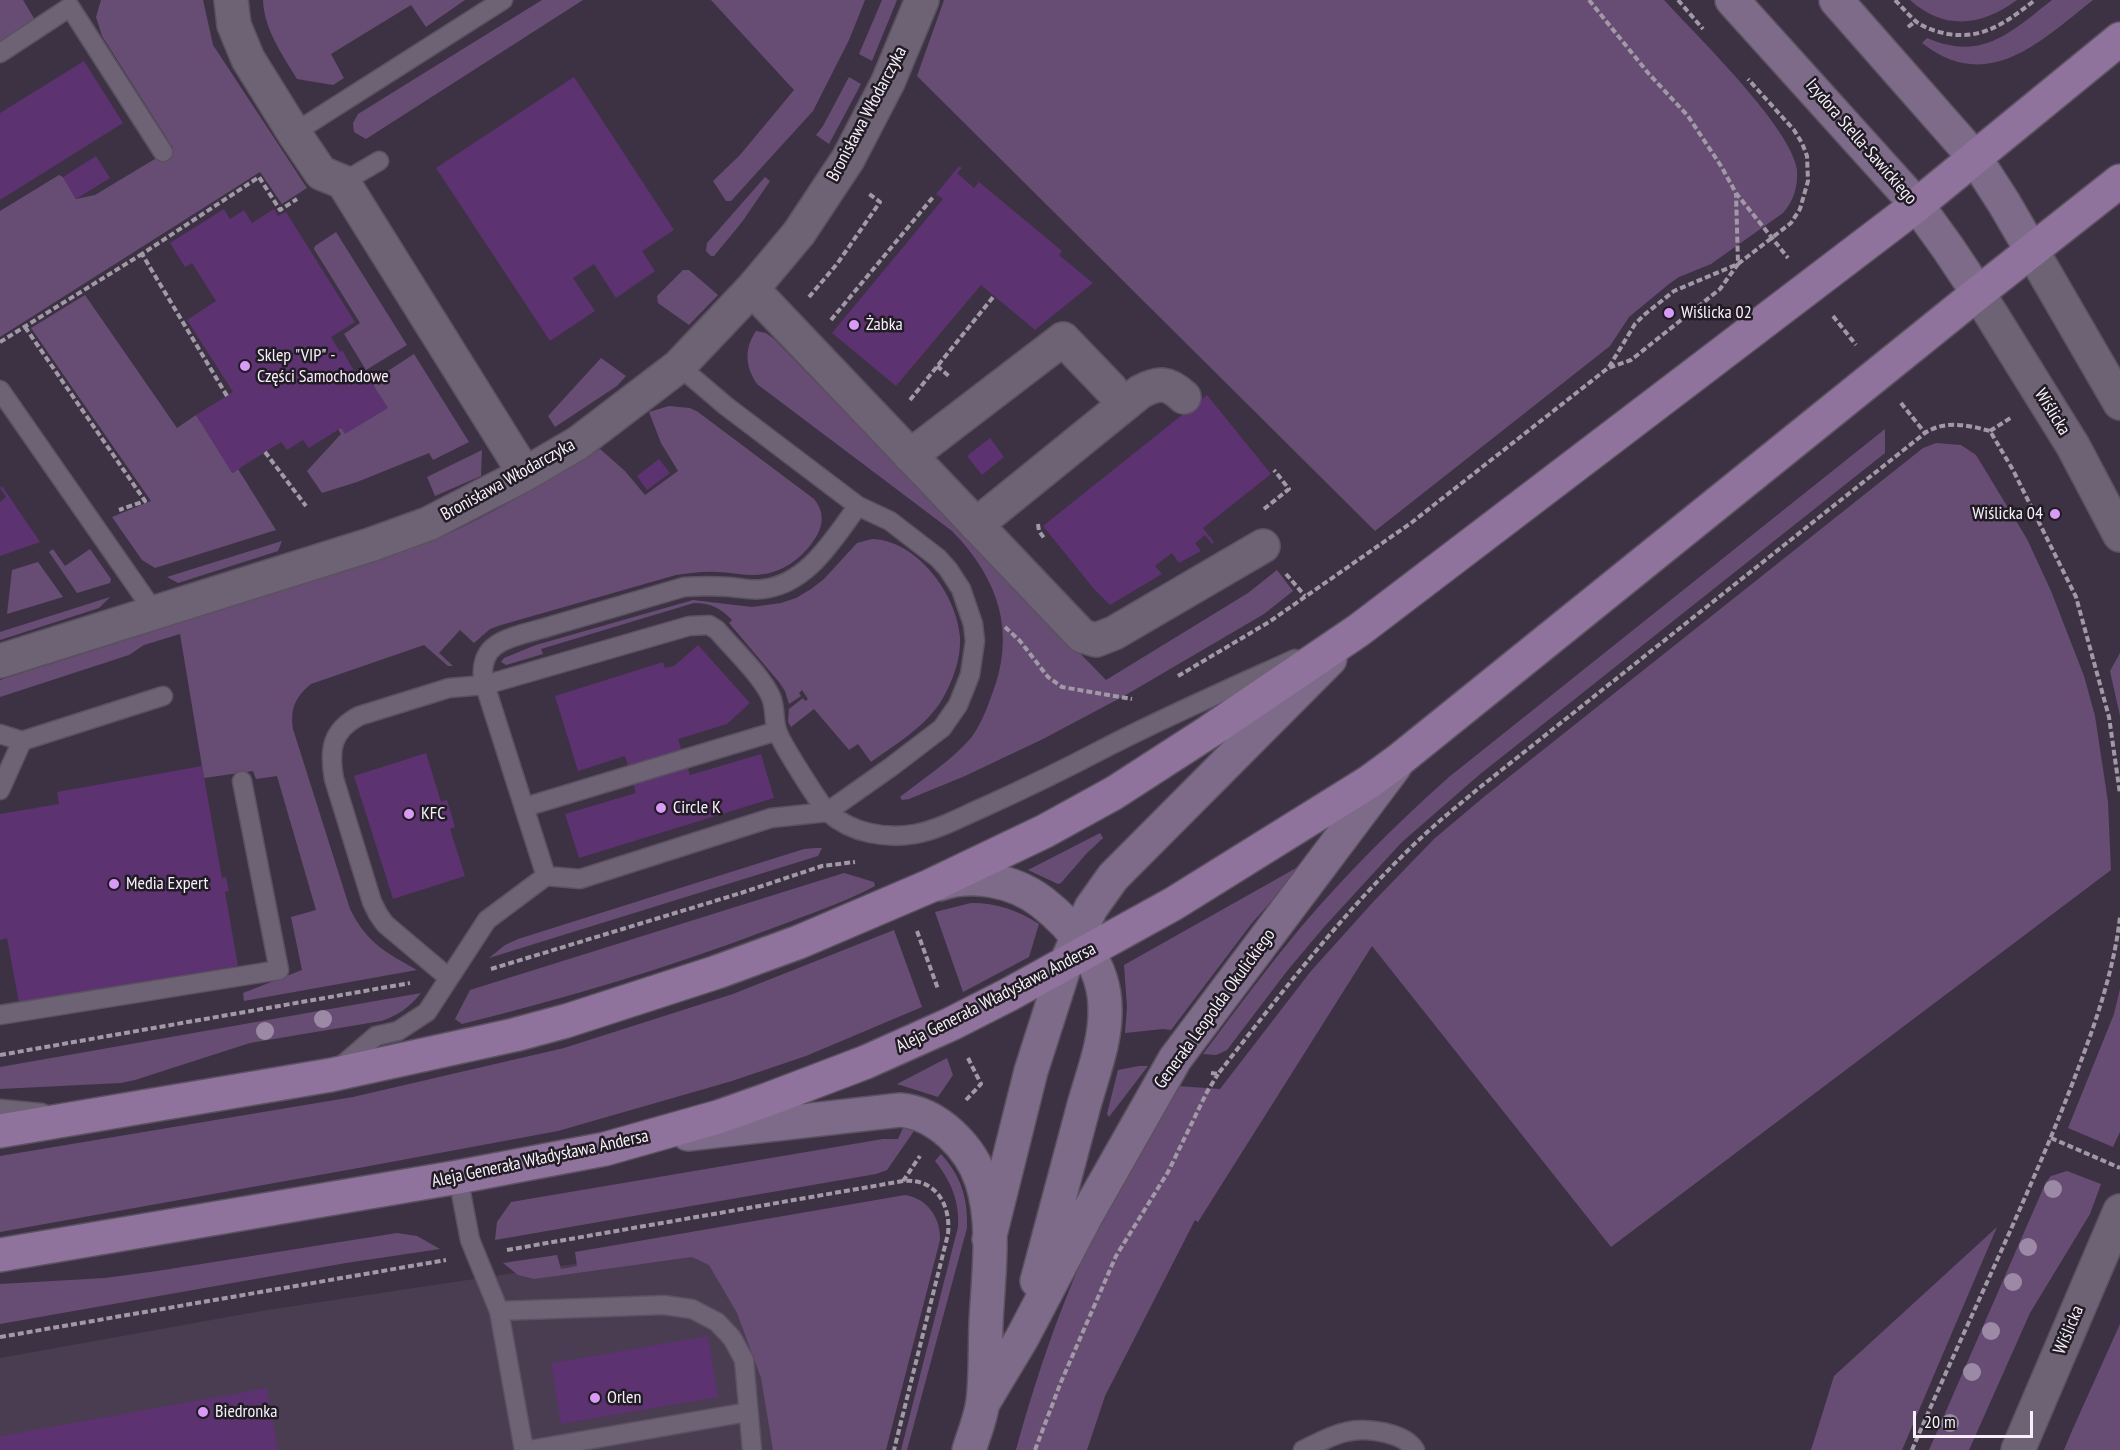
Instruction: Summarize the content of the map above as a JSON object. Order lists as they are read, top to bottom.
{
  "streets": {
    "main road": ["Izydora Stella-Sawickiego", "Aleja Generała Władysława Andersa", "Generała Leopolda Okulickiego"],
    "street": ["Bronisława Włodarczyka", "Wiślicka"]
  },
  "crossings": [
    ["Izydora Stella-Sawickiego", "Wiślicka"],
    ["Izydora Stella-Sawickiego", "Aleja Generała Władysława Andersa"],
    ["Wiślicka", "Aleja Generała Władysława Andersa"],
    ["Aleja Generała Władysława Andersa", "Generała Leopolda Okulickiego"]
  ],
  "places": [
    "Wiślicka 02",
    "Żabka",
    "Sklep \"VIP\" - Części Samochodowe",
    "Wiślicka 04",
    "Circle K",
    "KFC",
    "Media Expert",
    "Orlen",
    "Biedronka"
  ],
  "scale_bar": "20 m"
}
